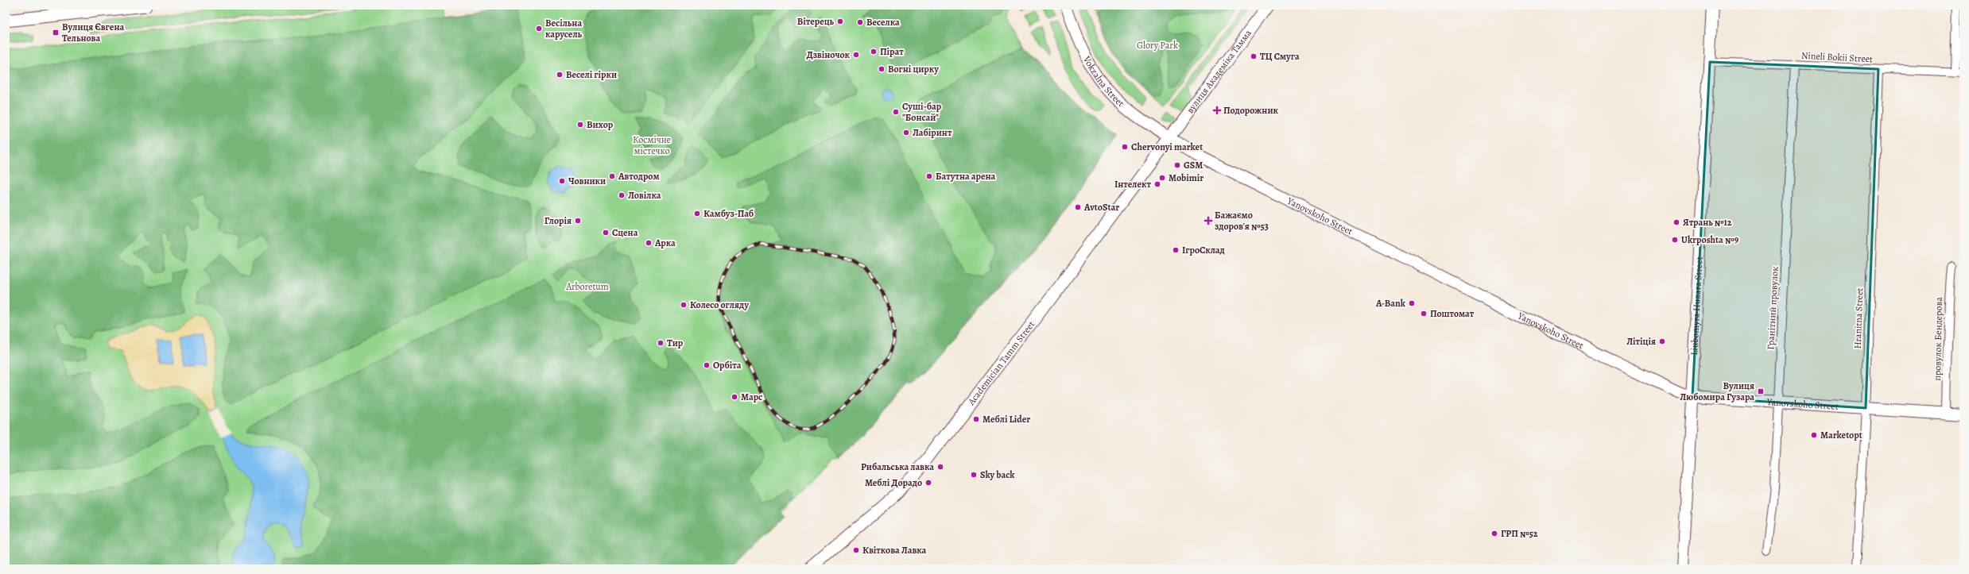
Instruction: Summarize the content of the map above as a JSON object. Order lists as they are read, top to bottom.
{
  "streets": {
    "main road": [
      "вулиця Академіка Тамма",
      "Vokzalna Street",
      "Yanovskoho Street",
      "Liubomyra Huzara Street",
      "Academician Tamm Street"
    ],
    "street": [
      "Nineli Bokii Street",
      "Гранітний провулок",
      "Hranitna Street",
      "провулок Бендерова"
    ]
  },
  "crossings": [
    ["Nineli Bokii Street", "Liubomyra Huzara Street"],
    ["Nineli Bokii Street", "Гранітний провулок"],
    ["Nineli Bokii Street", "Hranitna Street"],
    ["вулиця Академіка Тамма", "Vokzalna Street"],
    ["вулиця Академіка Тамма", "Yanovskoho Street"],
    ["вулиця Академіка Тамма", "Academician Tamm Street"],
    ["Vokzalna Street", "Yanovskoho Street"],
    ["Vokzalna Street", "Academician Tamm Street"],
    ["Yanovskoho Street", "Liubomyra Huzara Street"],
    ["Yanovskoho Street", "Гранітний провулок"],
    ["Yanovskoho Street", "Hranitna Street"],
    ["Yanovskoho Street", "провулок Бендерова"],
    ["Yanovskoho Street", "Academician Tamm Street"]
  ],
  "parks": ["Glory Park", "Космічне містечко", "Arboretum"],
  "places": {
    "other": [
      "Вітерець",
      "Веселка",
      "Весільна карусель",
      "Пірат",
      "Дзвіночок",
      "ТЦ Смуга",
      "Вогні цирку",
      "Веселі гірки",
      "Суші-бар \"Бонсай\"",
      "Вихор",
      "Лабіринт",
      "Chervonyi market",
      "GSM",
      "Автодром",
      "Батутна арена",
      "Mobimir",
      "Човники",
      "Інтелект",
      "Ловілка",
      "AvtoStar",
      "Камбуз-Паб",
      "Глорія",
      "Ятрань №12",
      "Сцена",
      "Ukrposhta №9",
      "Арка",
      "ІгроСклад",
      "A-Bank",
      "Колесо огляду",
      "Поштомат",
      "Літіція",
      "Тир",
      "Орбіта",
      "Марс",
      "Меблі Lider",
      "Marketopt",
      "Рибальська лавка",
      "Sky back",
      "Меблі Дорадо",
      "ГРП №52",
      "Квіткова Лавка"
    ],
    "transit": ["Вулиця Євгена Тельнова", "Вулиця Любомира Гузара"],
    "health": ["Подорожник", "Бажаємо здоров'я №53"]
  }
}
